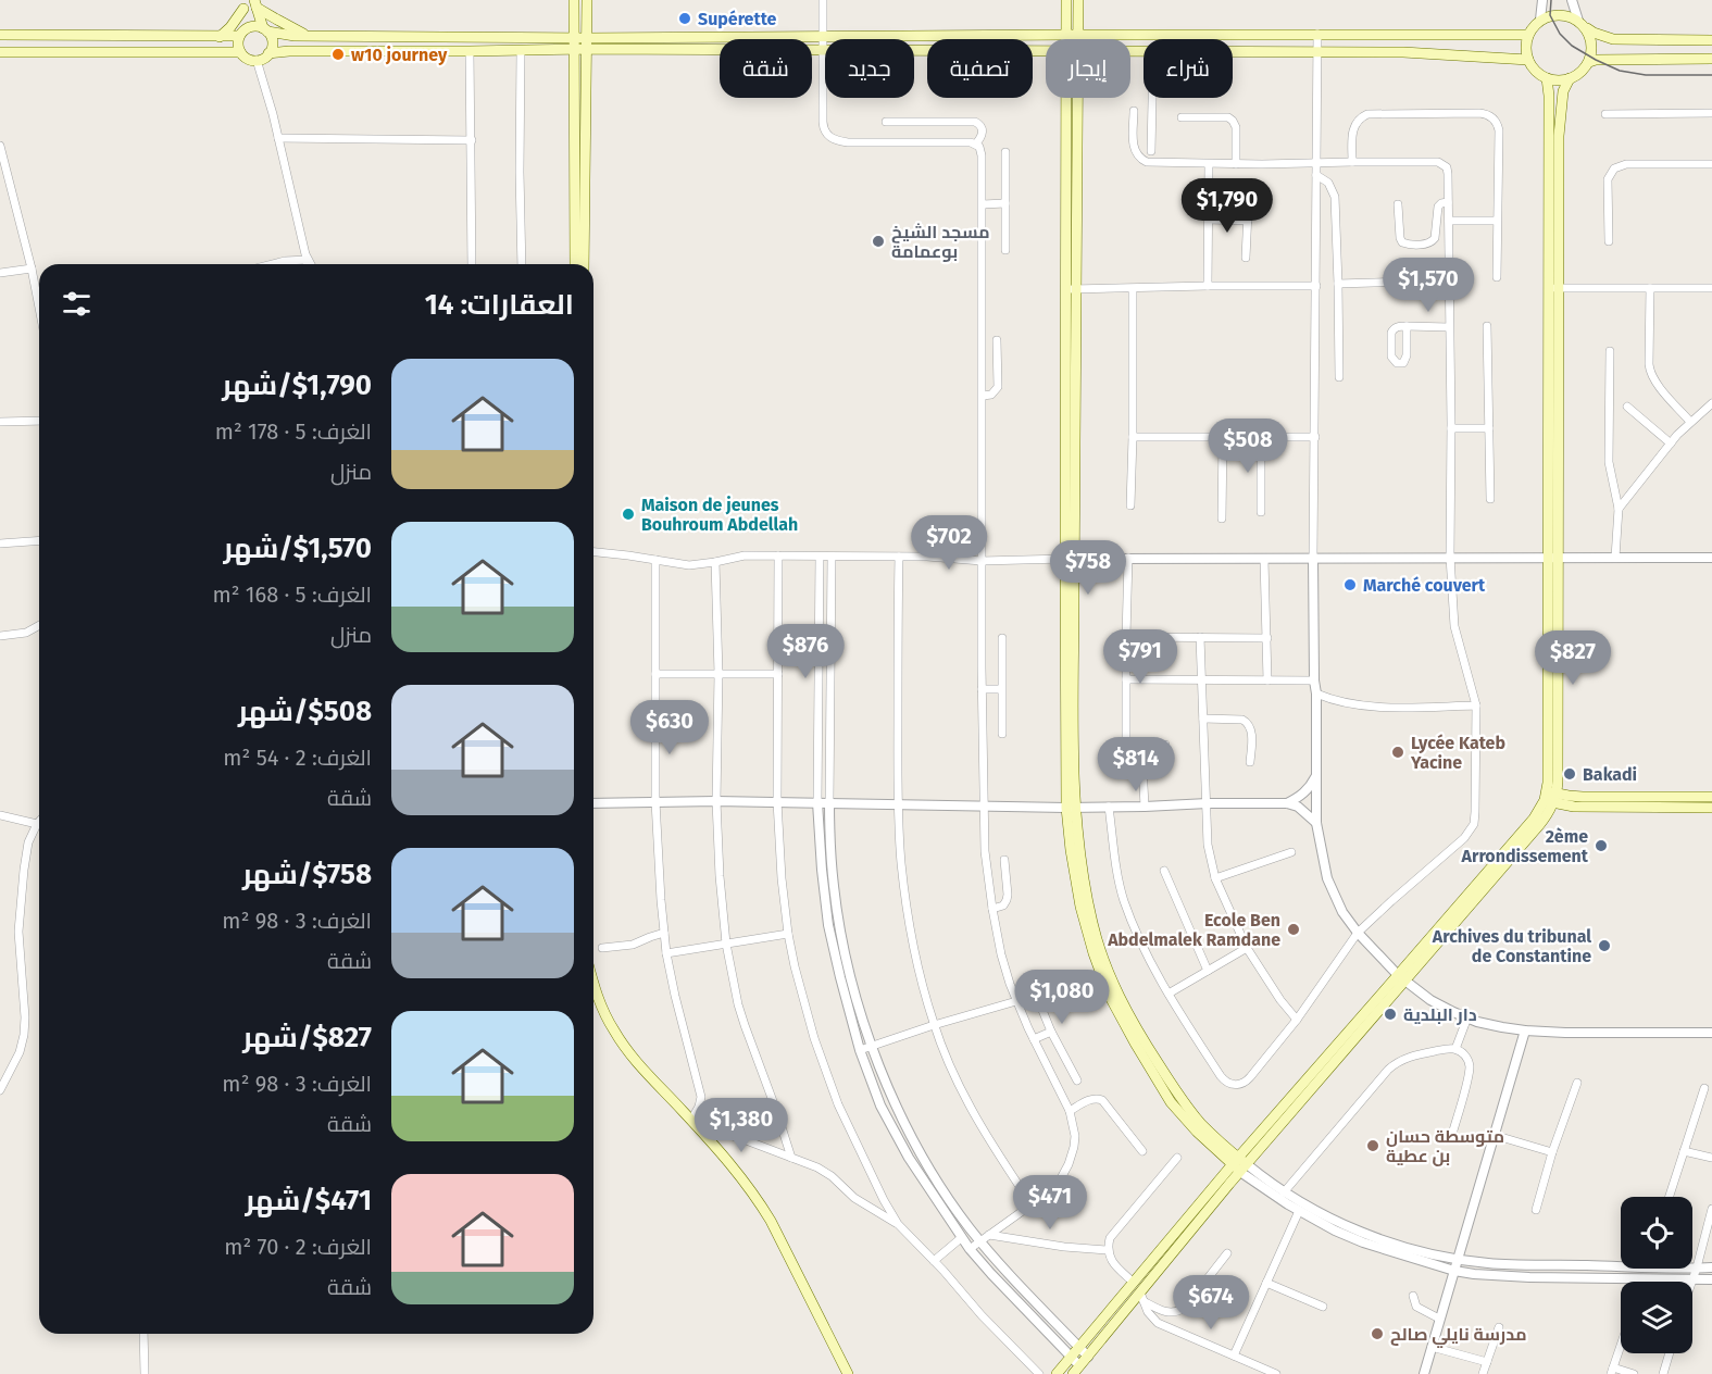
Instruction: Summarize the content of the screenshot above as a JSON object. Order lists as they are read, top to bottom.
{
  "places": [
    "Supérette",
    "w10 journey",
    "مسجد الشيخ بوعمامة",
    "Maison de jeunes Bouhroum Abdellah",
    "Marché couvert",
    "Lycée Kateb Yacine",
    "Bakadi",
    "2ème Arrondissement",
    "Ecole Ben Abdelmalek Ramdane",
    "Archives du tribunal de Constantine",
    "دار البلدية",
    "متوسطة حسان بن عطية",
    "مدرسة نايلي صالح"
  ],
  "page": {
    "chip": [
      "شراء",
      "إيجار",
      "تصفية",
      "جديد",
      "شقة"
    ],
    "price": [
      "$1,790",
      "$1,570",
      "$508",
      "$702",
      "$758",
      "$876",
      "$791",
      "$827",
      "$630",
      "$814",
      "$1,080",
      "$1,380",
      "$471",
      "$674"
    ],
    "heading": "العقارات: 14",
    "list": [
      {
        "name": "$1,790/شهر",
        "note": "الغرف: 5 · 178 m² · منزل"
      },
      {
        "name": "$1,570/شهر",
        "note": "الغرف: 5 · 168 m² · منزل"
      },
      {
        "name": "$508/شهر",
        "note": "الغرف: 2 · 54 m² · شقة"
      },
      {
        "name": "$758/شهر",
        "note": "الغرف: 3 · 98 m² · شقة"
      },
      {
        "name": "$827/شهر",
        "note": "الغرف: 3 · 98 m² · شقة"
      },
      {
        "name": "$471/شهر",
        "note": "الغرف: 2 · 70 m² · شقة"
      }
    ]
  }
}
